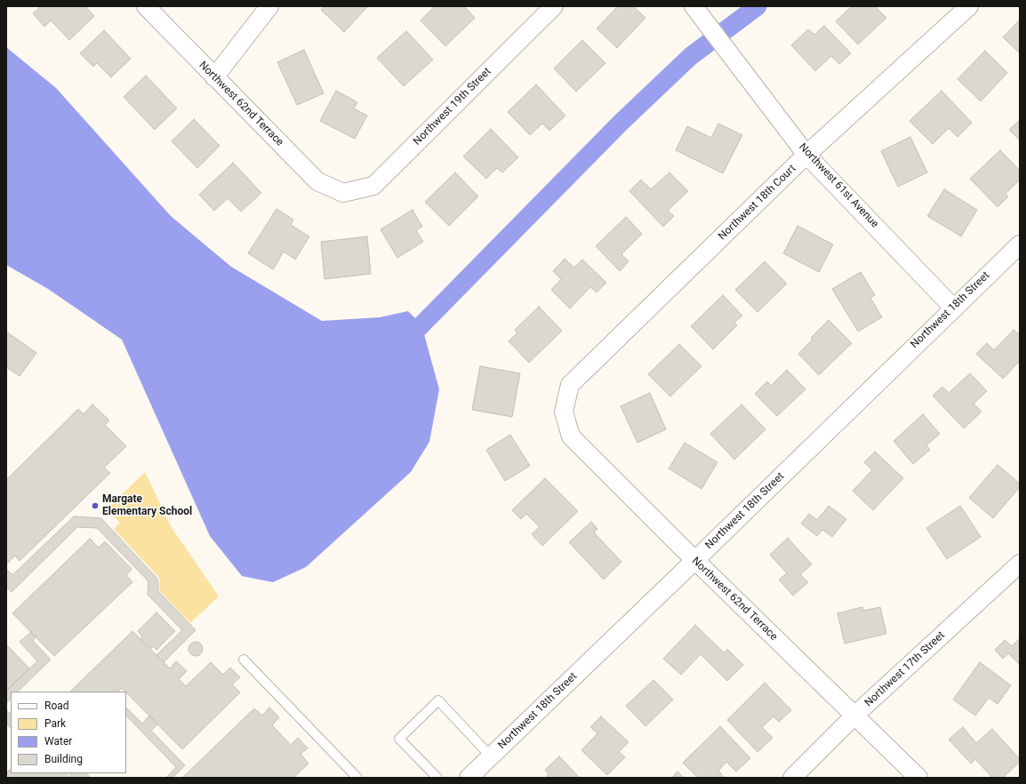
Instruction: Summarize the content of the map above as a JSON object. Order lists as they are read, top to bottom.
{
  "streets": {
    "street": [
      "Northwest 62nd Terrace",
      "Northwest 19th Street",
      "Northwest 61st Avenue",
      "Northwest 18th Court",
      "Northwest 18th Street",
      "Northwest 17th Street"
    ]
  },
  "crossings": [
    ["Northwest 62nd Terrace", "Northwest 19th Street"],
    ["Northwest 62nd Terrace", "Northwest 18th Court"],
    ["Northwest 62nd Terrace", "Northwest 18th Street"],
    ["Northwest 62nd Terrace", "Northwest 17th Street"],
    ["Northwest 61st Avenue", "Northwest 18th Court"],
    ["Northwest 61st Avenue", "Northwest 18th Street"]
  ],
  "places": ["Margate Elementary School"],
  "legend": [
    "Road",
    "Park",
    "Water",
    "Building"
  ]
}
